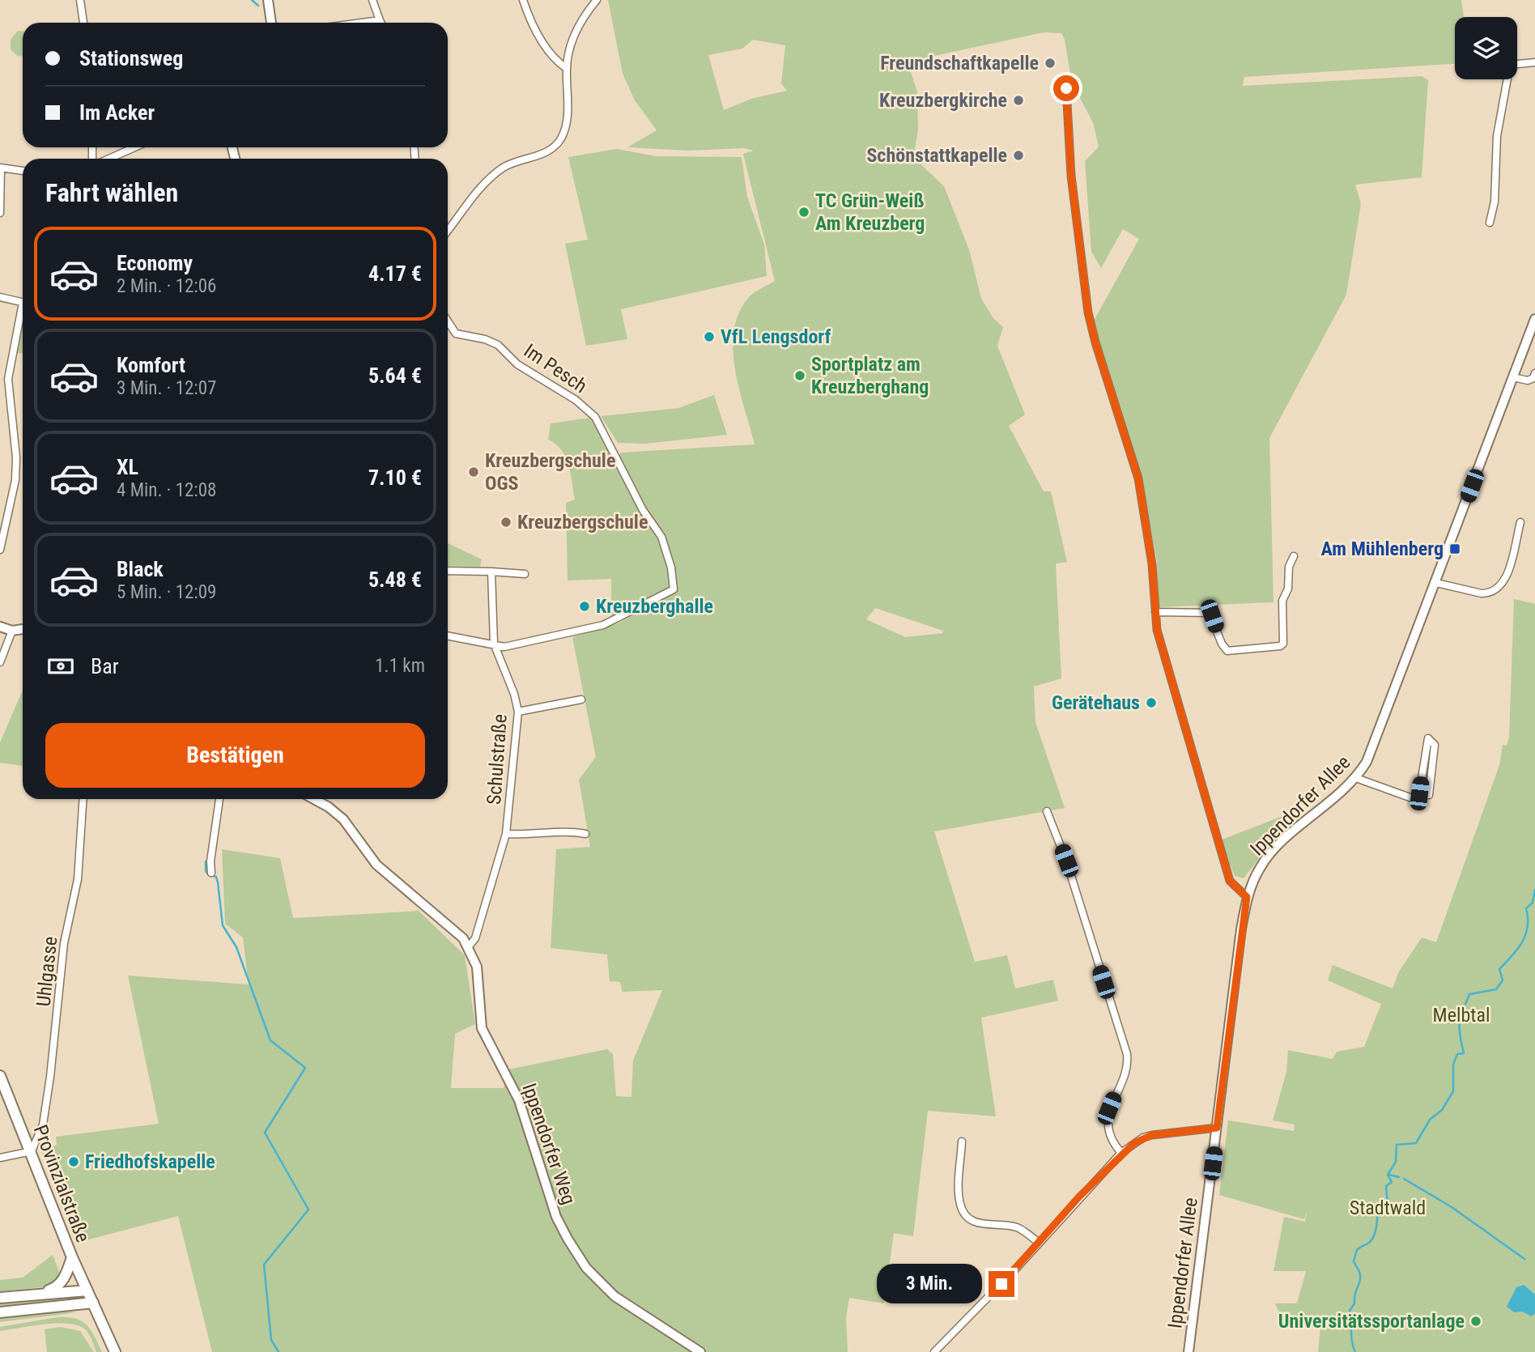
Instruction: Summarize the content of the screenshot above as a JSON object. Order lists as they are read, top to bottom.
{
  "streets": {
    "main road": ["Provinzialstraße"],
    "street": [
      "Im Pesch",
      "Schulstraße",
      "Ippendorfer Allee",
      "Uhlgasse",
      "Ippendorfer Weg"
    ]
  },
  "crossings": [
    ["Im Pesch", "Schulstraße"],
    ["Schulstraße", "Ippendorfer Weg"],
    ["Uhlgasse", "Provinzialstraße"]
  ],
  "parks": ["Melbtal", "Stadtwald"],
  "places": {
    "other": [
      "Freundschaftkapelle",
      "Kreuzbergkirche",
      "Schönstattkapelle",
      "TC Grün-Weiß Am Kreuzberg",
      "VfL Lengsdorf",
      "Sportplatz am Kreuzberghang",
      "Kreuzbergschule OGS",
      "Kreuzbergschule",
      "Kreuzberghalle",
      "Gerätehaus",
      "Friedhofskapelle",
      "Universitätssportanlage"
    ],
    "transit": ["Am Mühlenberg"]
  },
  "page": {
    "banner": ["Stationsweg", "Im Acker"],
    "heading": "Fahrt wählen",
    "list": [
      {
        "name": "Economy",
        "note": "2 Min. · 12:06",
        "value": "4.17 €"
      },
      {
        "name": "Komfort",
        "note": "3 Min. · 12:07",
        "value": "5.64 €"
      },
      {
        "name": "XL",
        "note": "4 Min. · 12:08",
        "value": "7.10 €"
      },
      {
        "name": "Black",
        "note": "5 Min. · 12:09",
        "value": "5.48 €"
      }
    ],
    "pay": ["Bar", "1.1 km"],
    "buttons": "Bestätigen",
    "bubble": "3 Min."
  }
}
